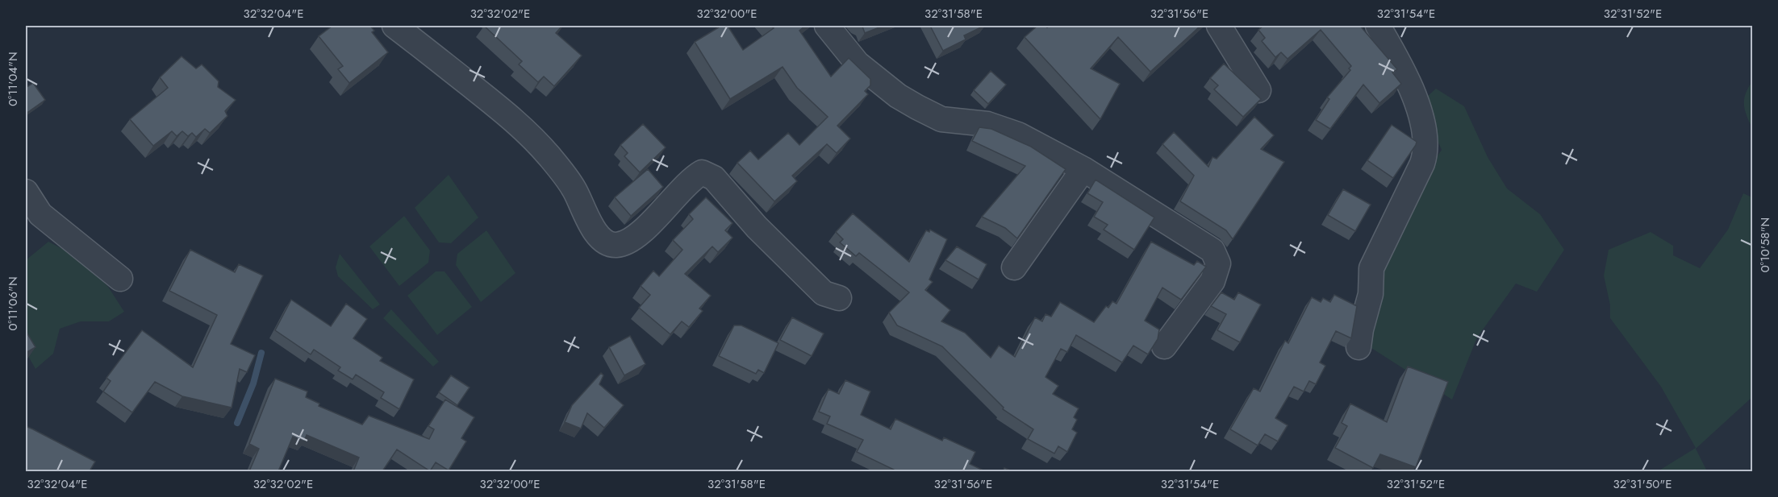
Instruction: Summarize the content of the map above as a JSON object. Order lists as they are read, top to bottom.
{
  "coordinates": [
    "32°32'04\"E",
    "32°32'02\"E",
    "32°32'00\"E",
    "32°31'58\"E",
    "32°31'56\"E",
    "32°31'54\"E",
    "32°31'52\"E",
    "0°11'04\"N",
    "0°10'58\"N",
    "0°11'06\"N",
    "32°31'50\"E"
  ]
}
